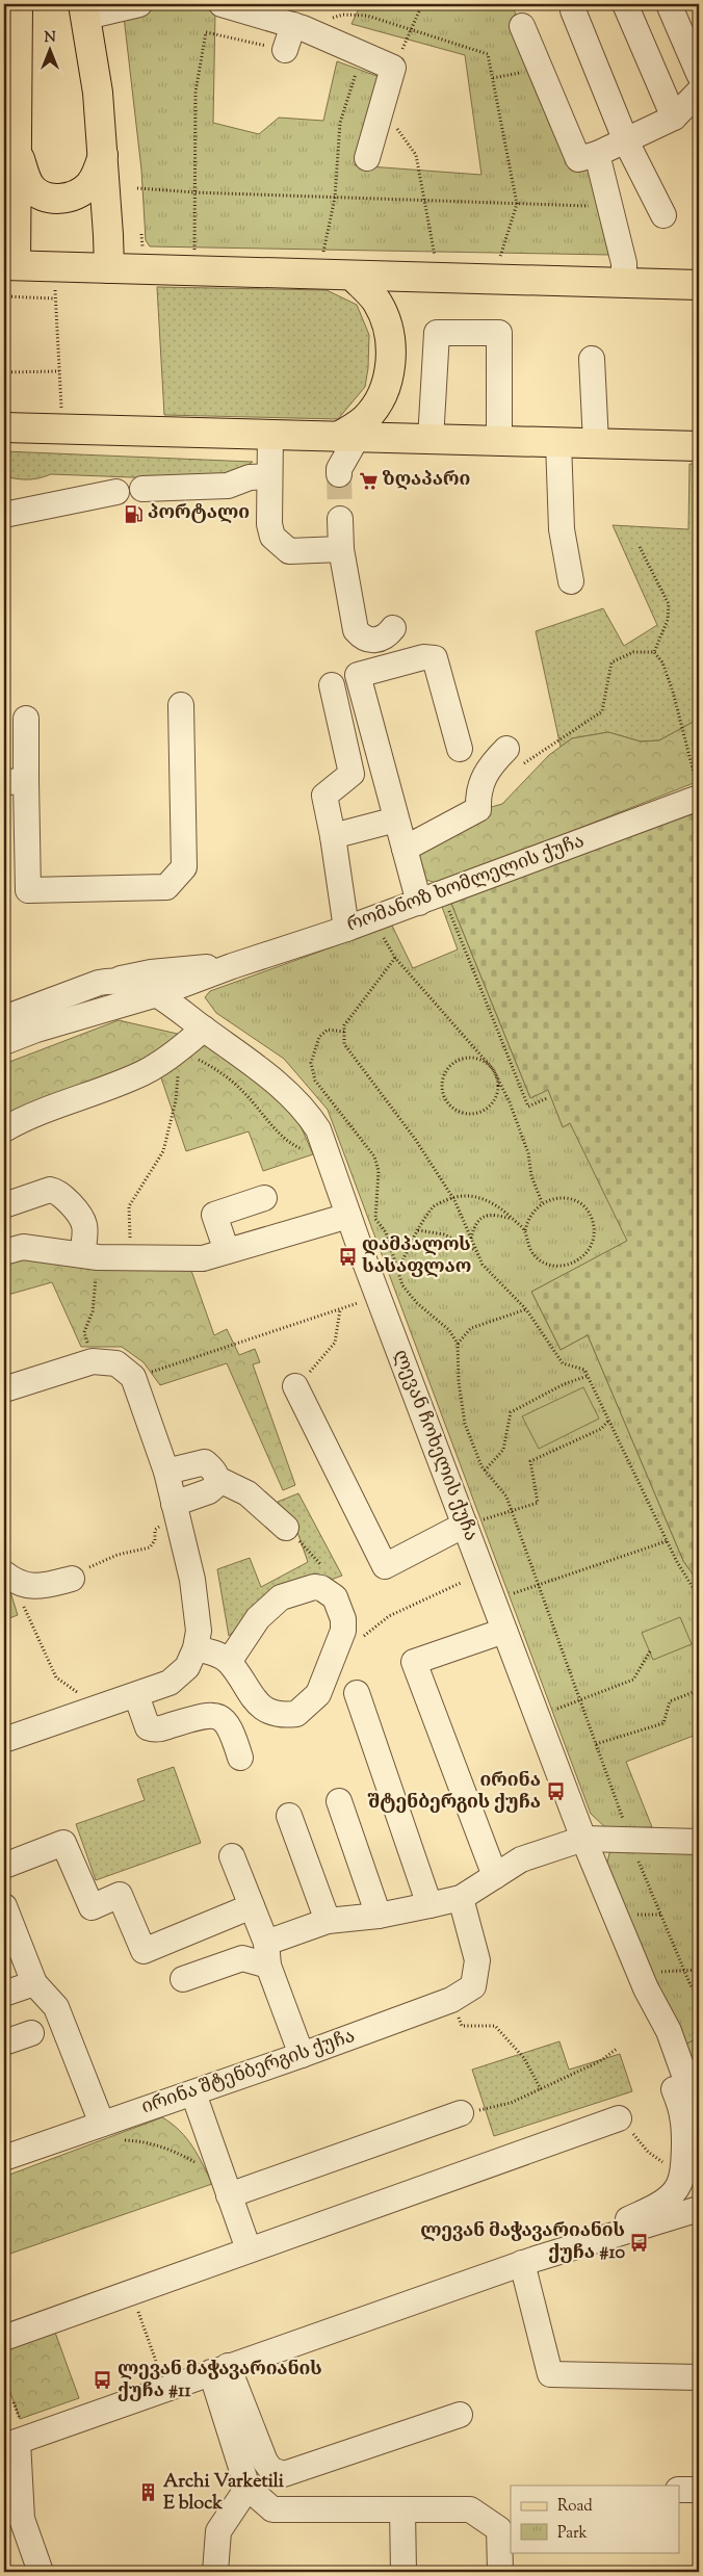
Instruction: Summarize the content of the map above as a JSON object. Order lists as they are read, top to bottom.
{
  "streets": {
    "street": ["რომანოზ ხომლელის ქუჩა", "ლევან ჩოხელის ქუჩა", "ირინა შტენბერგის ქუჩა"]
  },
  "crossings": [
    ["რომანოზ ხომლელის ქუჩა", "ლევან ჩოხელის ქუჩა"]
  ],
  "places": {
    "supermarket": ["ზღაპარი"],
    "fuel station": ["პორტალი"],
    "bus stop": [
      "დამპალოს სასაფლაო",
      "ირინა შტენბერგის ქუჩა",
      "ლევან მაჭავარიანის ქუჩა #10",
      "ლევან მაჭავარიანის ქუჩა #11"
    ],
    "building": ["Archi Varketili E block"]
  },
  "legend": ["Road", "Park"],
  "north": "top"
}
